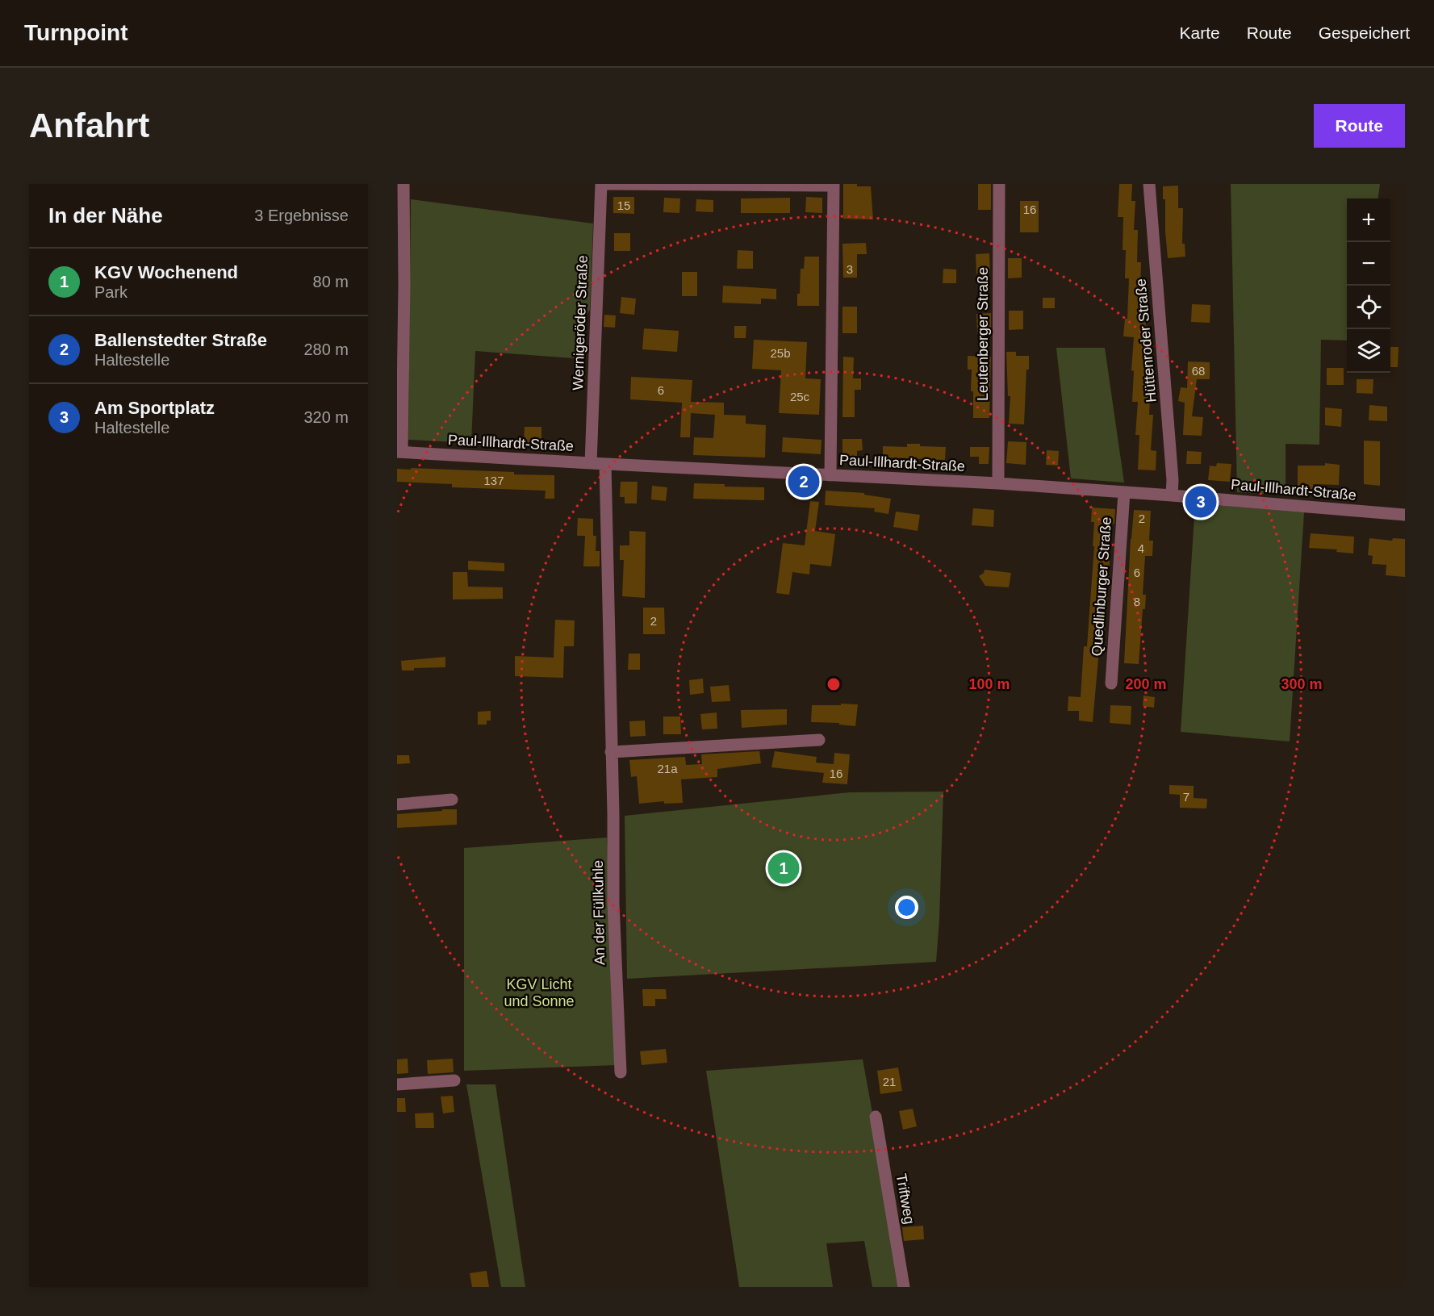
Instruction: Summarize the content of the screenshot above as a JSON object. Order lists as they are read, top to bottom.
{
  "streets": {
    "street": [
      "Wernigeröder Straße",
      "Leutenberger Straße",
      "Hüttenroder Straße",
      "Paul-Illhardt-Straße",
      "Quedlinburger Straße",
      "An der Füllkuhle",
      "Triftweg"
    ]
  },
  "crossings": [
    ["Wernigeröder Straße", "Paul-Illhardt-Straße"],
    ["Leutenberger Straße", "Paul-Illhardt-Straße"],
    ["Hüttenroder Straße", "Paul-Illhardt-Straße"],
    ["Paul-Illhardt-Straße", "Quedlinburger Straße"],
    ["Paul-Illhardt-Straße", "An der Füllkuhle"]
  ],
  "parks": ["KGV Licht und Sonne"],
  "house_numbers": [
    "15",
    "16",
    "3",
    "25b",
    "68",
    "6",
    "25c",
    "137",
    "2",
    "4",
    "6",
    "8",
    "2",
    "21a",
    "16",
    "7",
    "21"
  ],
  "page": {
    "header": "Turnpoint",
    "nav": ["Karte", "Route", "Gespeichert"],
    "buttons": "Route",
    "title": "Anfahrt",
    "heading": ["In der Nähe", "3 Ergebnisse"],
    "map_buttons": ["+", "−"],
    "list": [
      {
        "mark": "1",
        "name": "KGV Wochenend",
        "note": "Park",
        "value": "80 m"
      },
      {
        "mark": "2",
        "name": "Ballenstedter Straße",
        "note": "Haltestelle",
        "value": "280 m"
      },
      {
        "mark": "3",
        "name": "Am Sportplatz",
        "note": "Haltestelle",
        "value": "320 m"
      }
    ],
    "pins": ["2", "3", "1"]
  },
  "rings": ["100 m", "200 m", "300 m"]
}
